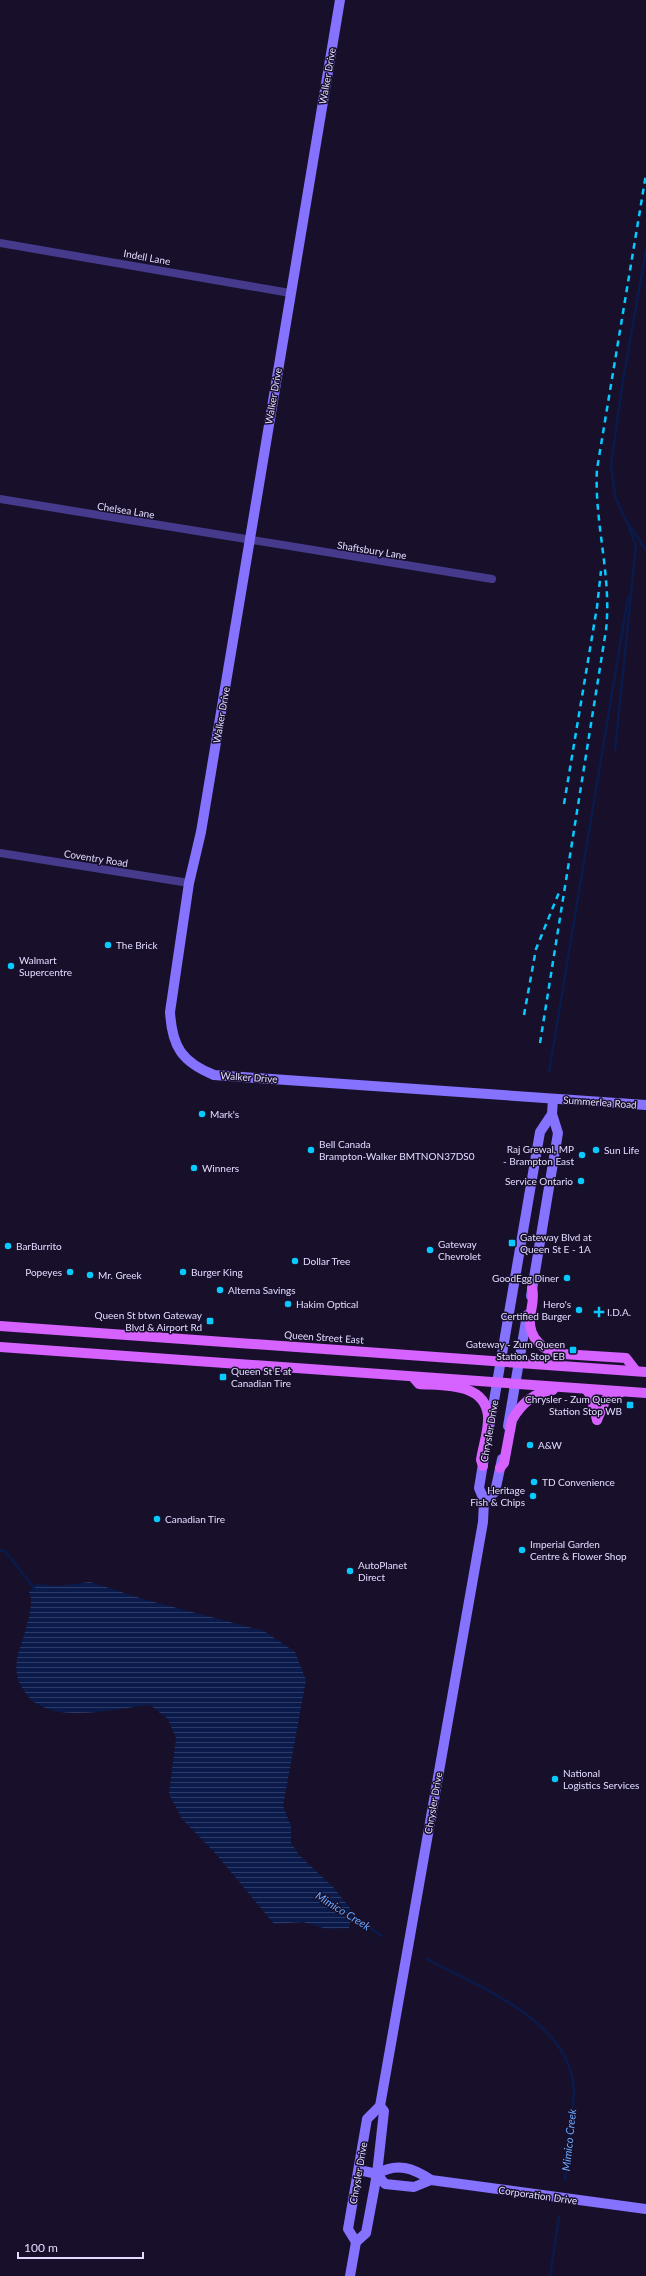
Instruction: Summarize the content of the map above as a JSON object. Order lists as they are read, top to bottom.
{
  "streets": {
    "main road": ["Queen Street East"],
    "street": [
      "Walker Drive",
      "Indell Lane",
      "Chelsea Lane",
      "Shaftsbury Lane",
      "Coventry Road",
      "Summerlea Road",
      "Chrysler Drive",
      "Corporation Drive"
    ]
  },
  "crossings": [
    ["Walker Drive", "Indell Lane"],
    ["Walker Drive", "Chelsea Lane"],
    ["Walker Drive", "Shaftsbury Lane"],
    ["Walker Drive", "Coventry Road"],
    ["Walker Drive", "Summerlea Road"],
    ["Chelsea Lane", "Shaftsbury Lane"],
    ["Queen Street East", "Chrysler Drive"],
    ["Chrysler Drive", "Corporation Drive"]
  ],
  "water": ["Mimico Creek"],
  "places": {
    "other": [
      "The Brick",
      "Walmart Supercentre",
      "Mark's",
      "Bell Canada Brampton-Walker BMTNON37DS0",
      "Sun Life",
      "Raj Grewal, MP - Brampton East",
      "Winners",
      "Service Ontario",
      "BarBurrito",
      "Gateway Chevrolet",
      "Dollar Tree",
      "Popeyes",
      "Burger King",
      "Mr. Greek",
      "GoodEgg Diner",
      "Alterna Savings",
      "Hakim Optical",
      "Hero's Certified Burger",
      "A&W",
      "TD Convenience",
      "Heritage Fish & Chips",
      "Canadian Tire",
      "Imperial Garden Centre & Flower Shop",
      "AutoPlanet Direct",
      "National Logistics Services"
    ],
    "transit": [
      "Gateway Blvd at Queen St E - 1A",
      "Queen St btwn Gateway Blvd & Airport Rd",
      "Gateway - Zum Queen Station Stop EB",
      "Queen St E at Canadian Tire",
      "Chrysler - Zum Queen Station Stop WB"
    ],
    "health": ["I.D.A."]
  },
  "scale_bar": "100 m"
}
